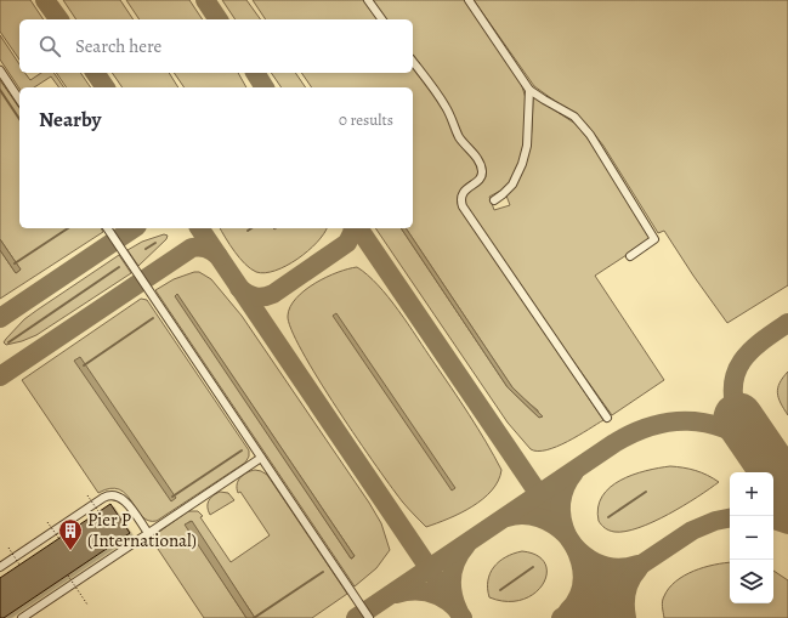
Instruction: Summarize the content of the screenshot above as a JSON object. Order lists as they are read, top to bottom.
{
  "places": {
    "building": ["Pier P (International)"]
  },
  "page": {
    "search": "Search here",
    "heading": ["Nearby", "0 results"],
    "map_buttons": ["+", "−"]
  }
}
